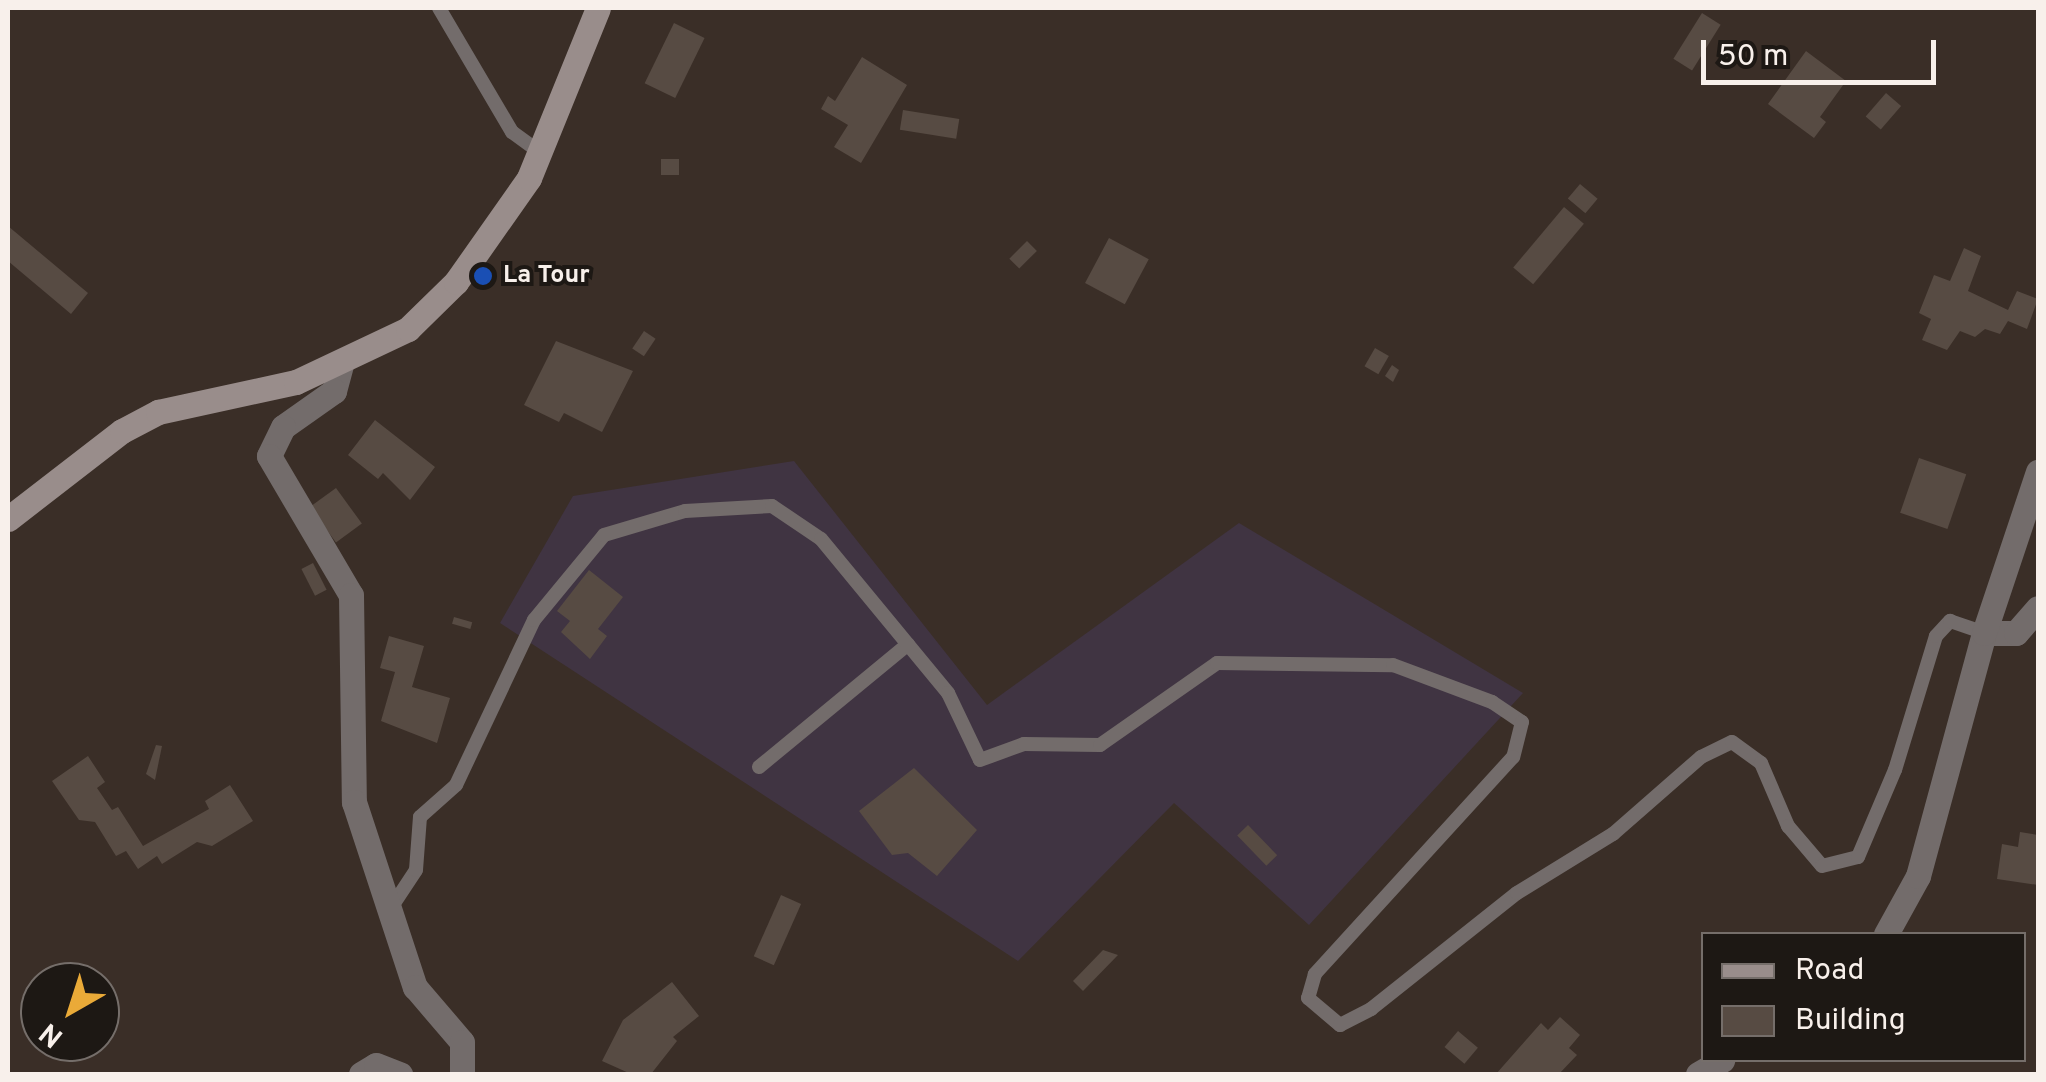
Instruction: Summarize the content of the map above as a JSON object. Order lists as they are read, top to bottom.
{
  "places": ["La Tour"],
  "legend": ["Road", "Building"],
  "scale_bar": "50 m",
  "north": "bottom left"
}
